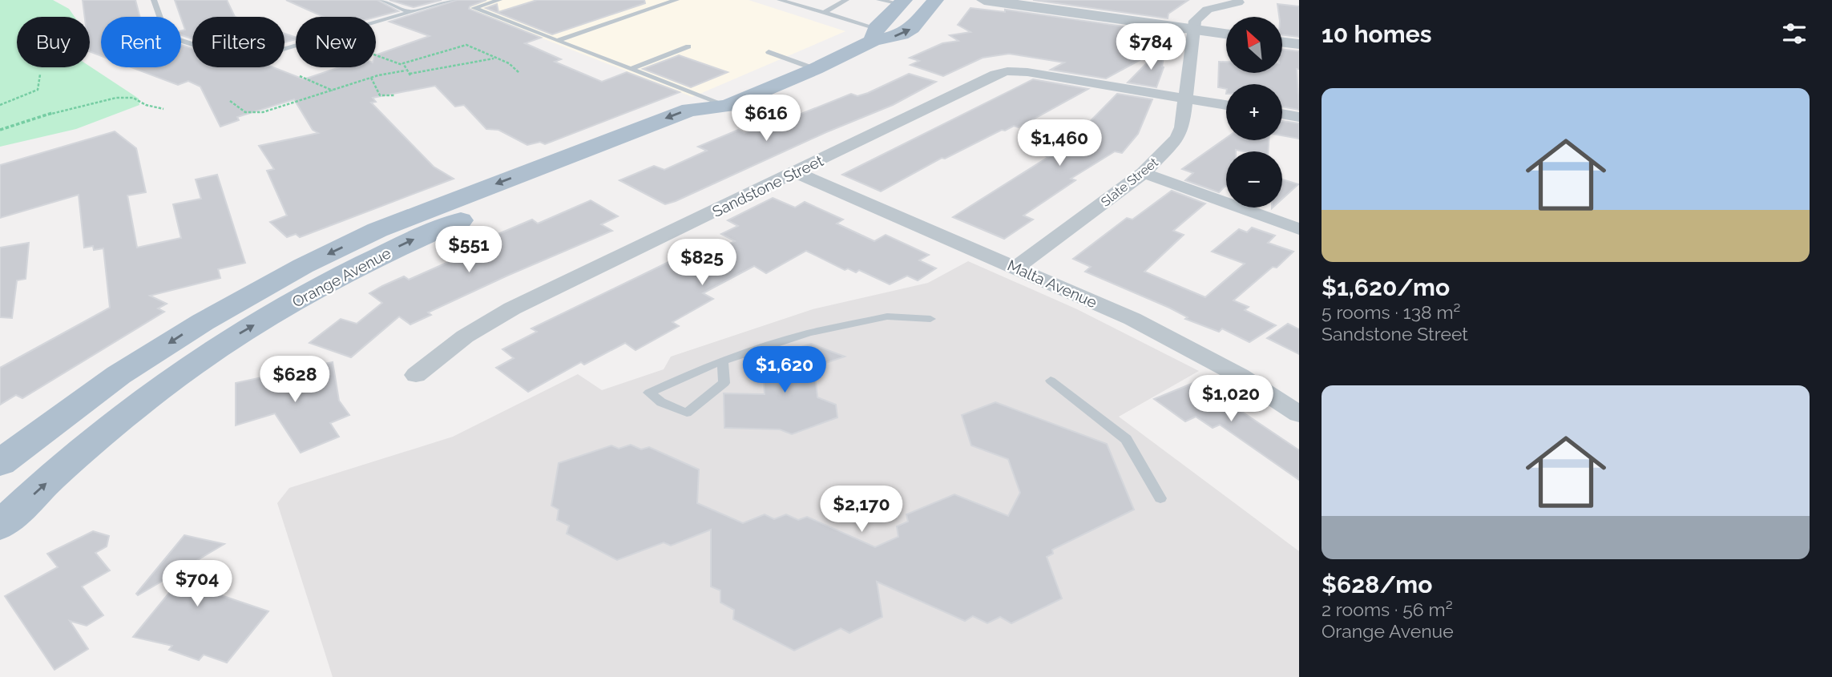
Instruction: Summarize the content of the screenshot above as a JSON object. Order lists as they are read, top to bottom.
{
  "streets": {
    "main road": ["Orange Avenue"],
    "street": ["Slate Street", "Sandstone Street", "Malta Avenue"]
  },
  "crossings": [
    ["Slate Street", "Sandstone Street"],
    ["Slate Street", "Malta Avenue"],
    ["Sandstone Street", "Malta Avenue"]
  ],
  "north": "top left",
  "page": {
    "heading": "10 homes",
    "map_buttons": ["+", "−"],
    "chip": [
      "Buy",
      "Rent",
      "Filters",
      "New"
    ],
    "price": [
      "$784",
      "$616",
      "$1,460",
      "$551",
      "$825",
      "$1,620",
      "$628",
      "$1,020",
      "$2,170",
      "$704"
    ],
    "list": [
      {
        "name": "$1,620/mo",
        "note": "5 rooms · 138 m² · Sandstone Street"
      },
      {
        "name": "$628/mo",
        "note": "2 rooms · 56 m² · Orange Avenue"
      }
    ]
  }
}
